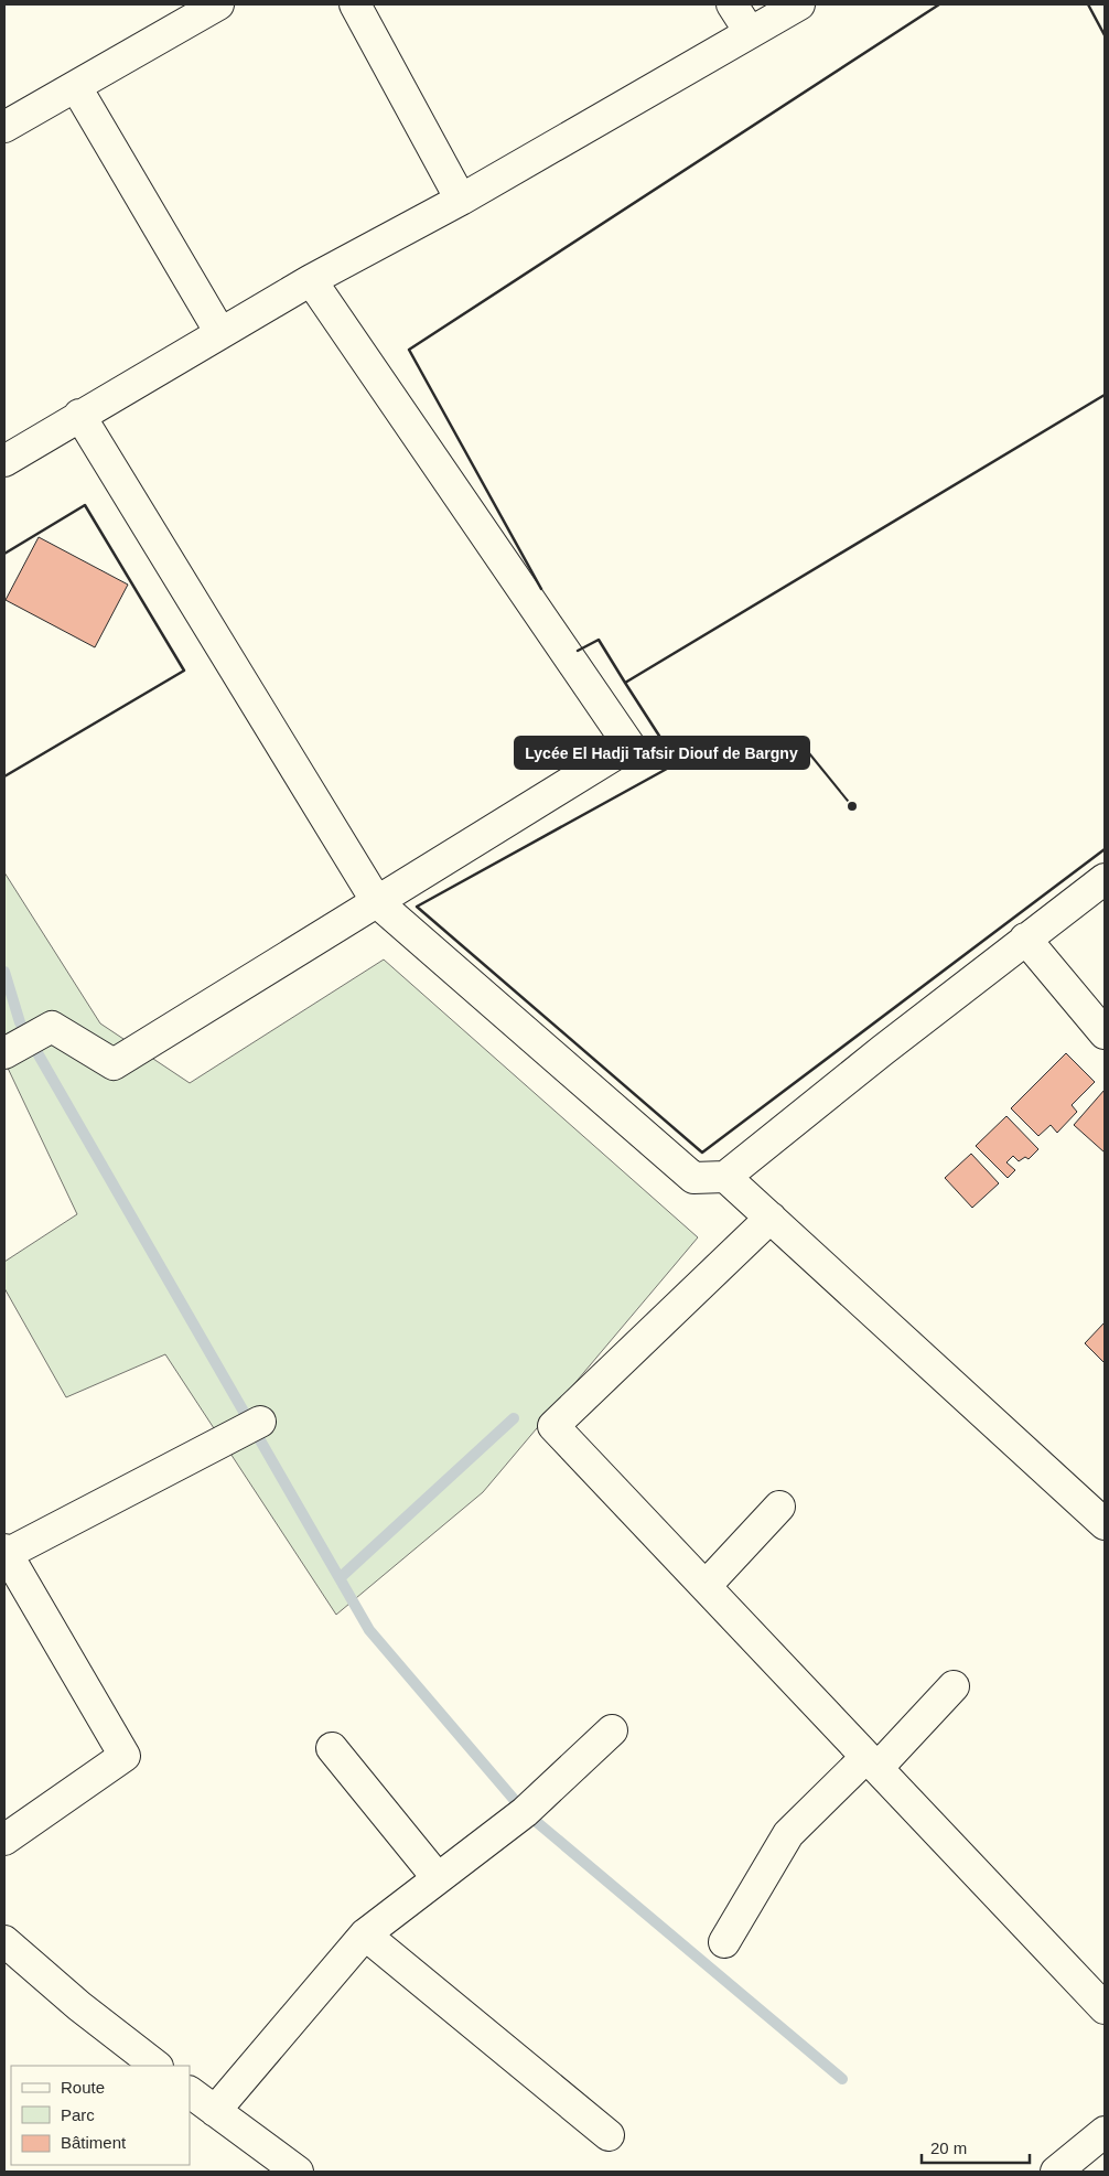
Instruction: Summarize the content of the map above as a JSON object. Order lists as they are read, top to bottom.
{
  "places": ["Lycée El Hadji Tafsir Diouf de Bargny"],
  "legend": ["Route", "Parc", "Bâtiment"],
  "scale_bar": "20 m"
}
